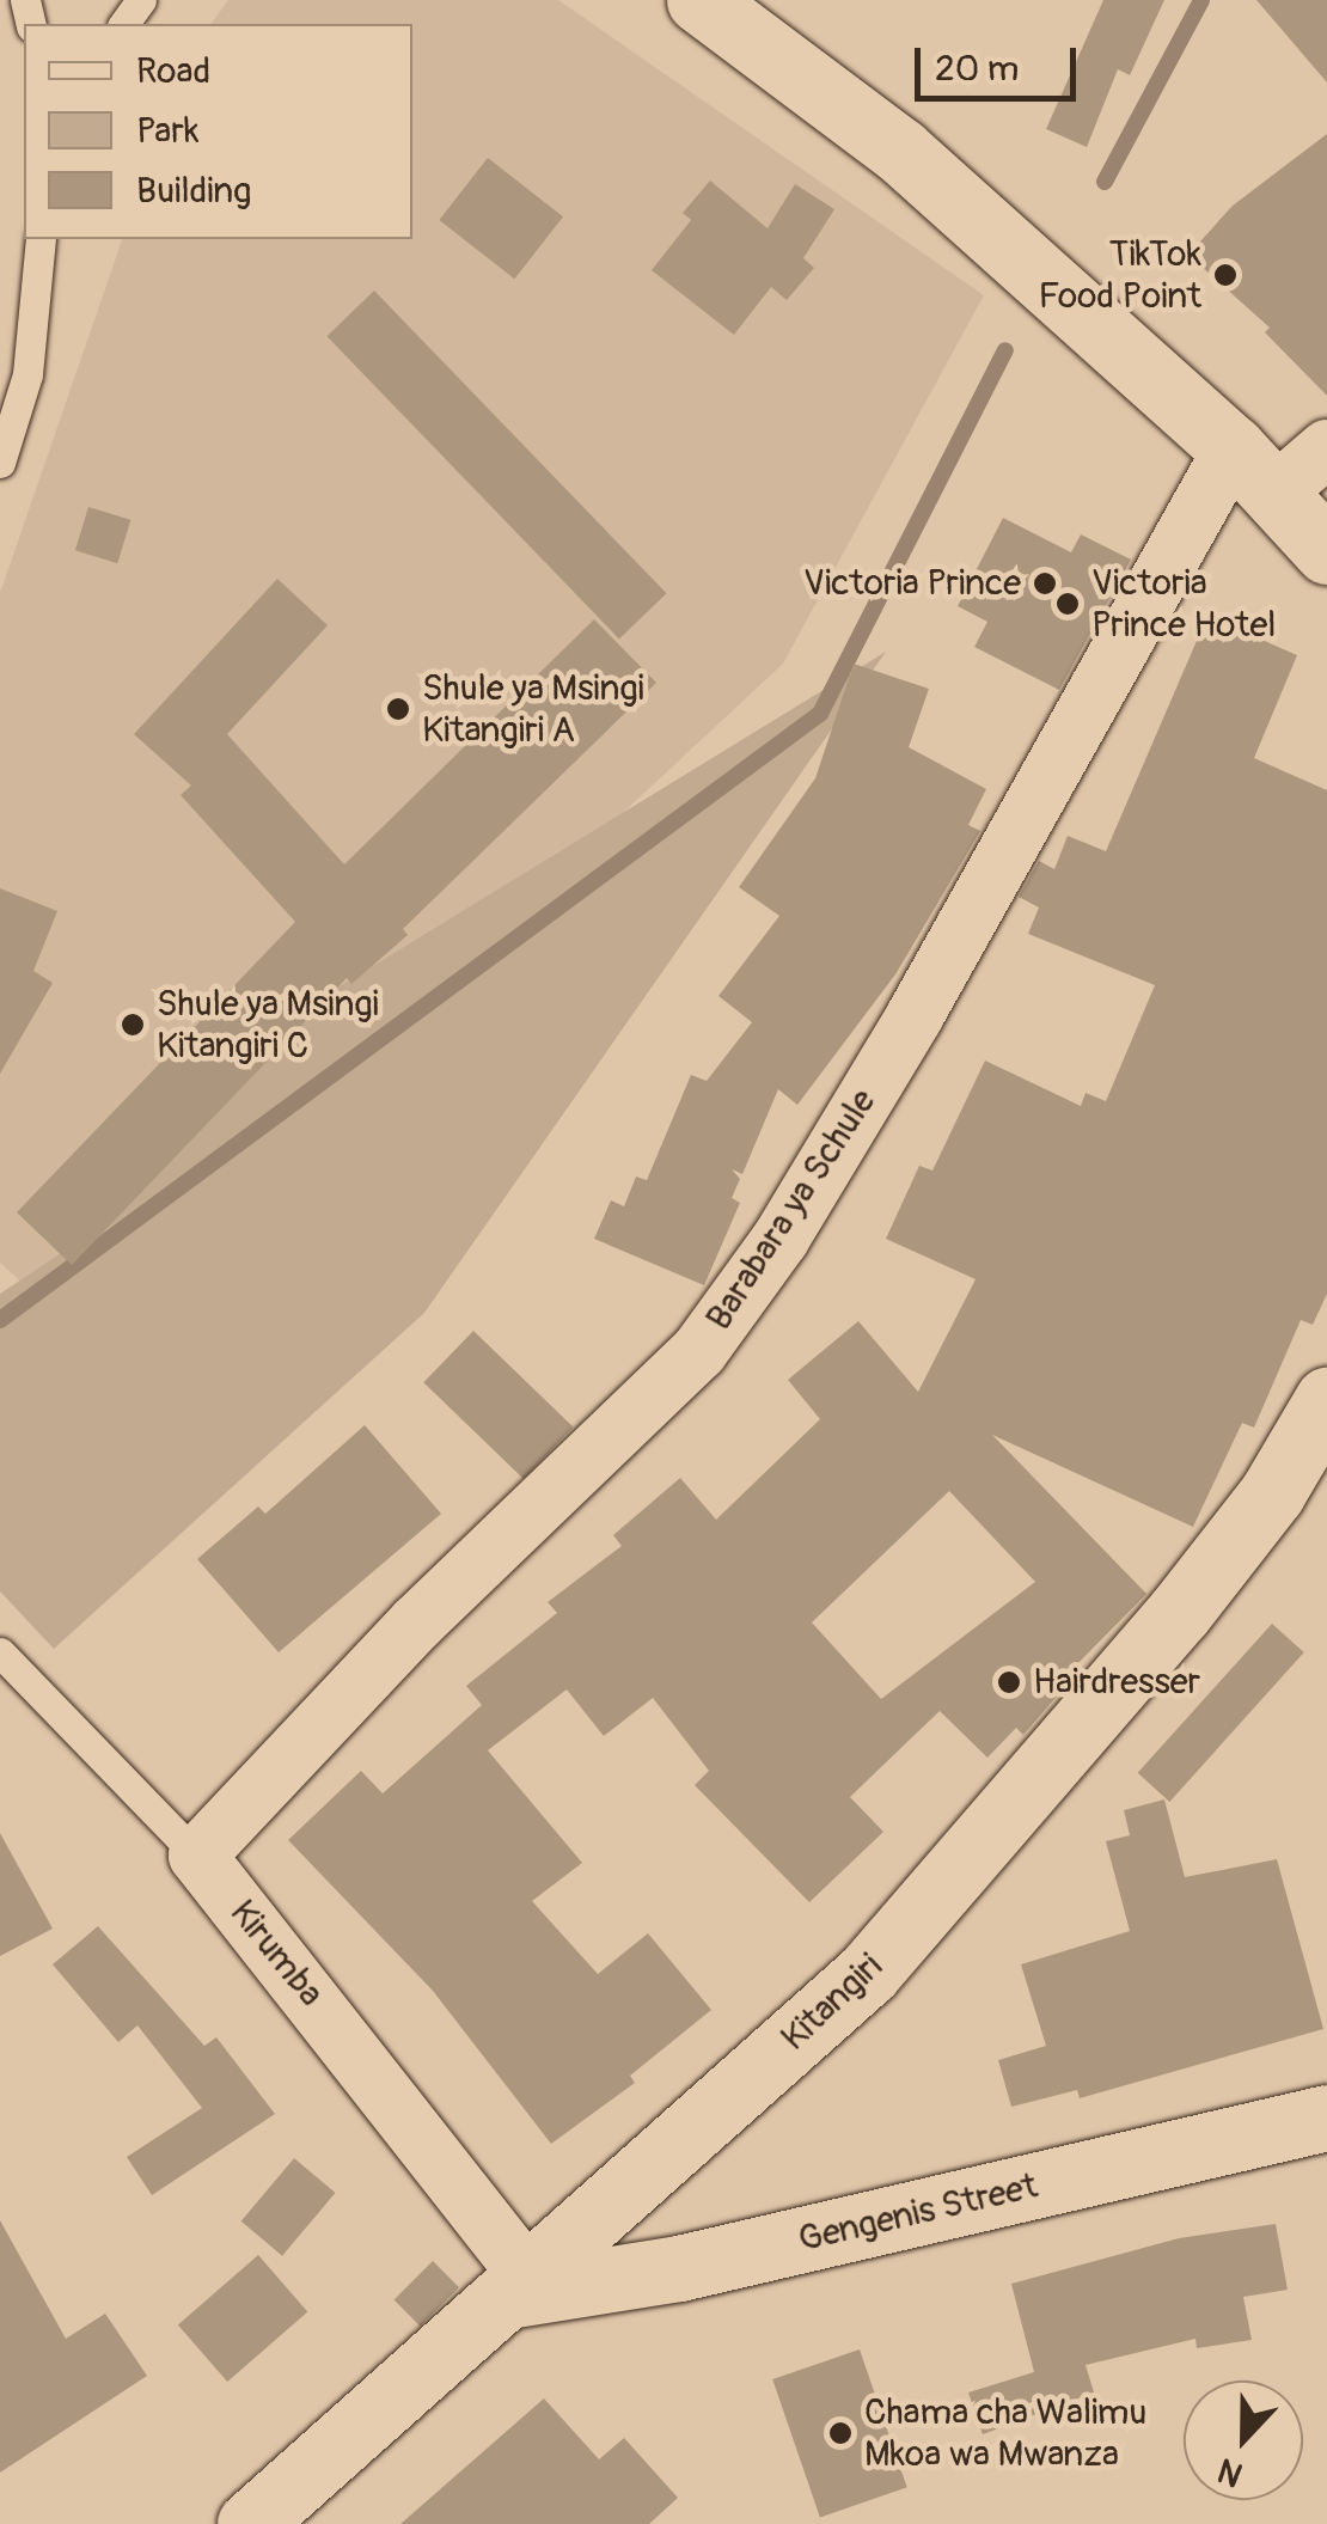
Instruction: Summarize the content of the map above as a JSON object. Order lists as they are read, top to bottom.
{
  "streets": {
    "main road": ["Kitangiri", "Gengenis Street"],
    "street": ["Barabara ya Schule", "Kirumba"]
  },
  "crossings": [
    ["Barabara ya Schule", "Kirumba"],
    ["Kirumba", "Kitangiri"],
    ["Kirumba", "Gengenis Street"],
    ["Kitangiri", "Gengenis Street"]
  ],
  "places": [
    "TikTok Food Point",
    "Victoria Prince",
    "Victoria Prince Hotel",
    "Shule ya Msingi Kitangiri A",
    "Shule ya Msingi Kitangiri C",
    "Hairdresser",
    "Chama cha Walimu Mkoa wa Mwanza"
  ],
  "legend": ["Road", "Park", "Building"],
  "scale_bar": "20 m",
  "north": "bottom"
}
